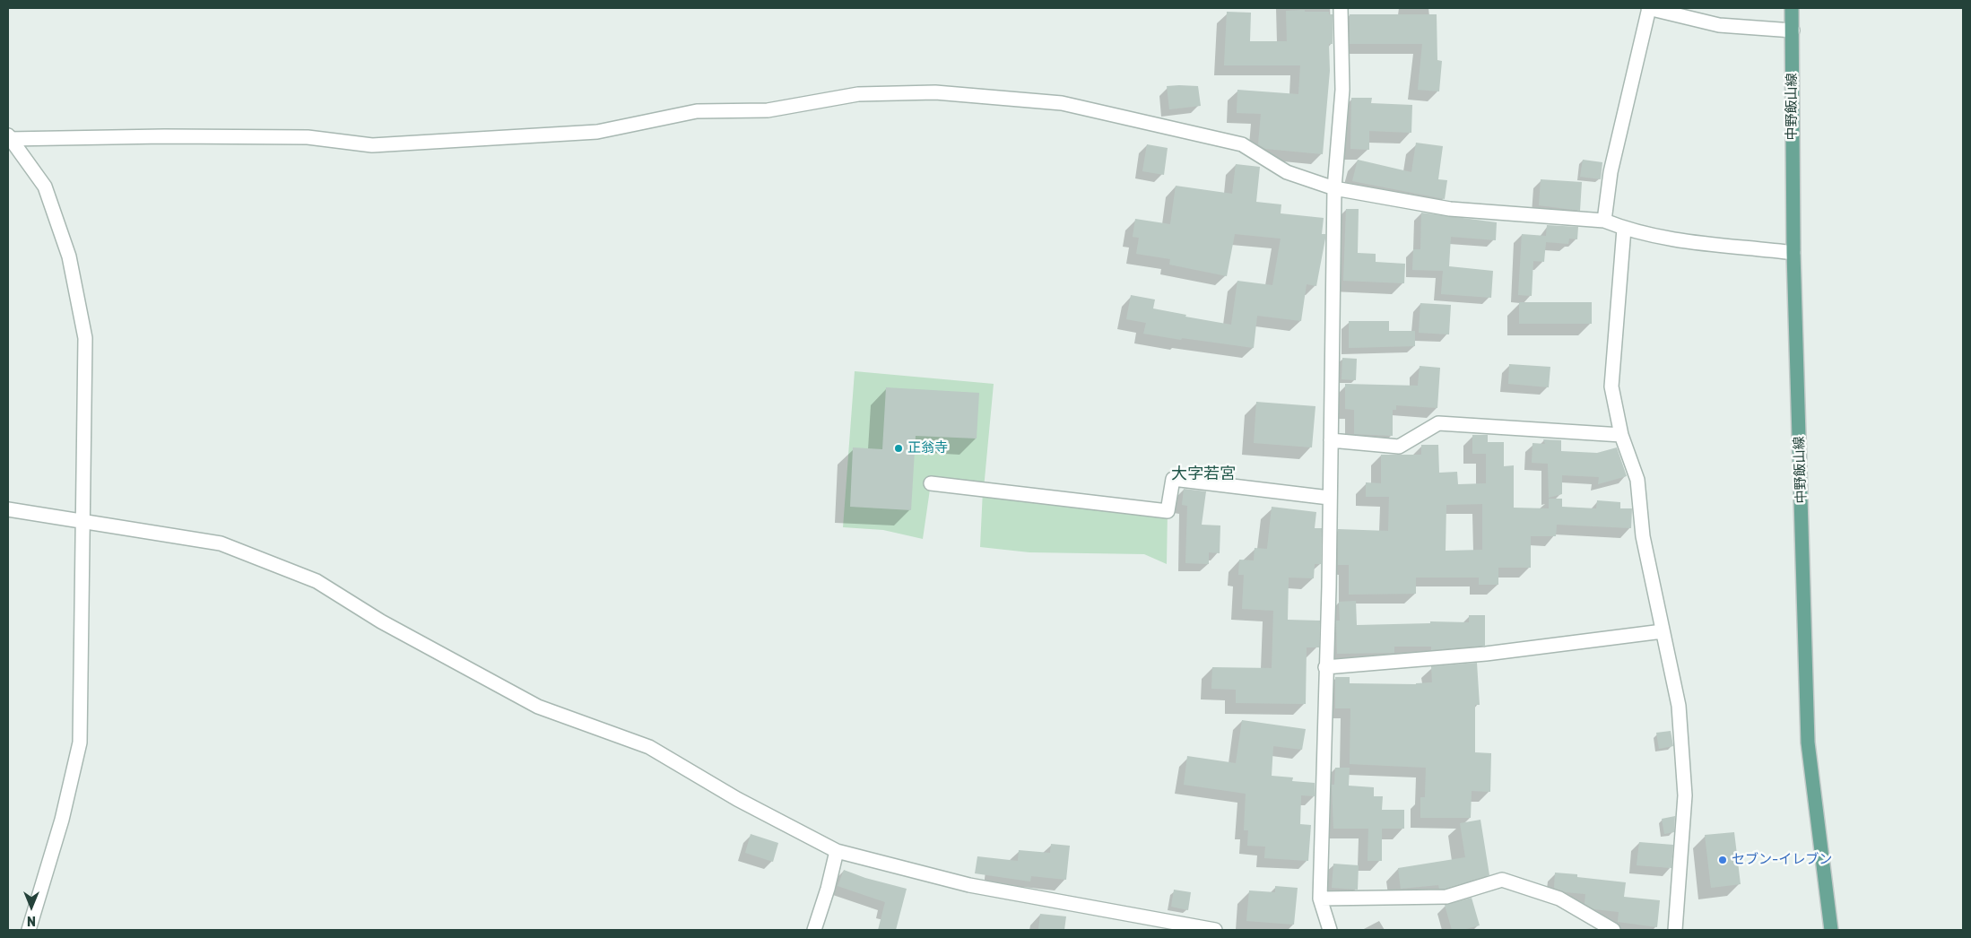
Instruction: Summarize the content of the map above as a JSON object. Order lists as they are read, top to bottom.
{
  "streets": {
    "main road": ["中野飯山線"]
  },
  "districts": ["大字若宮"],
  "places": ["正翁寺", "セブン-イレブン"],
  "north": "bottom"
}
